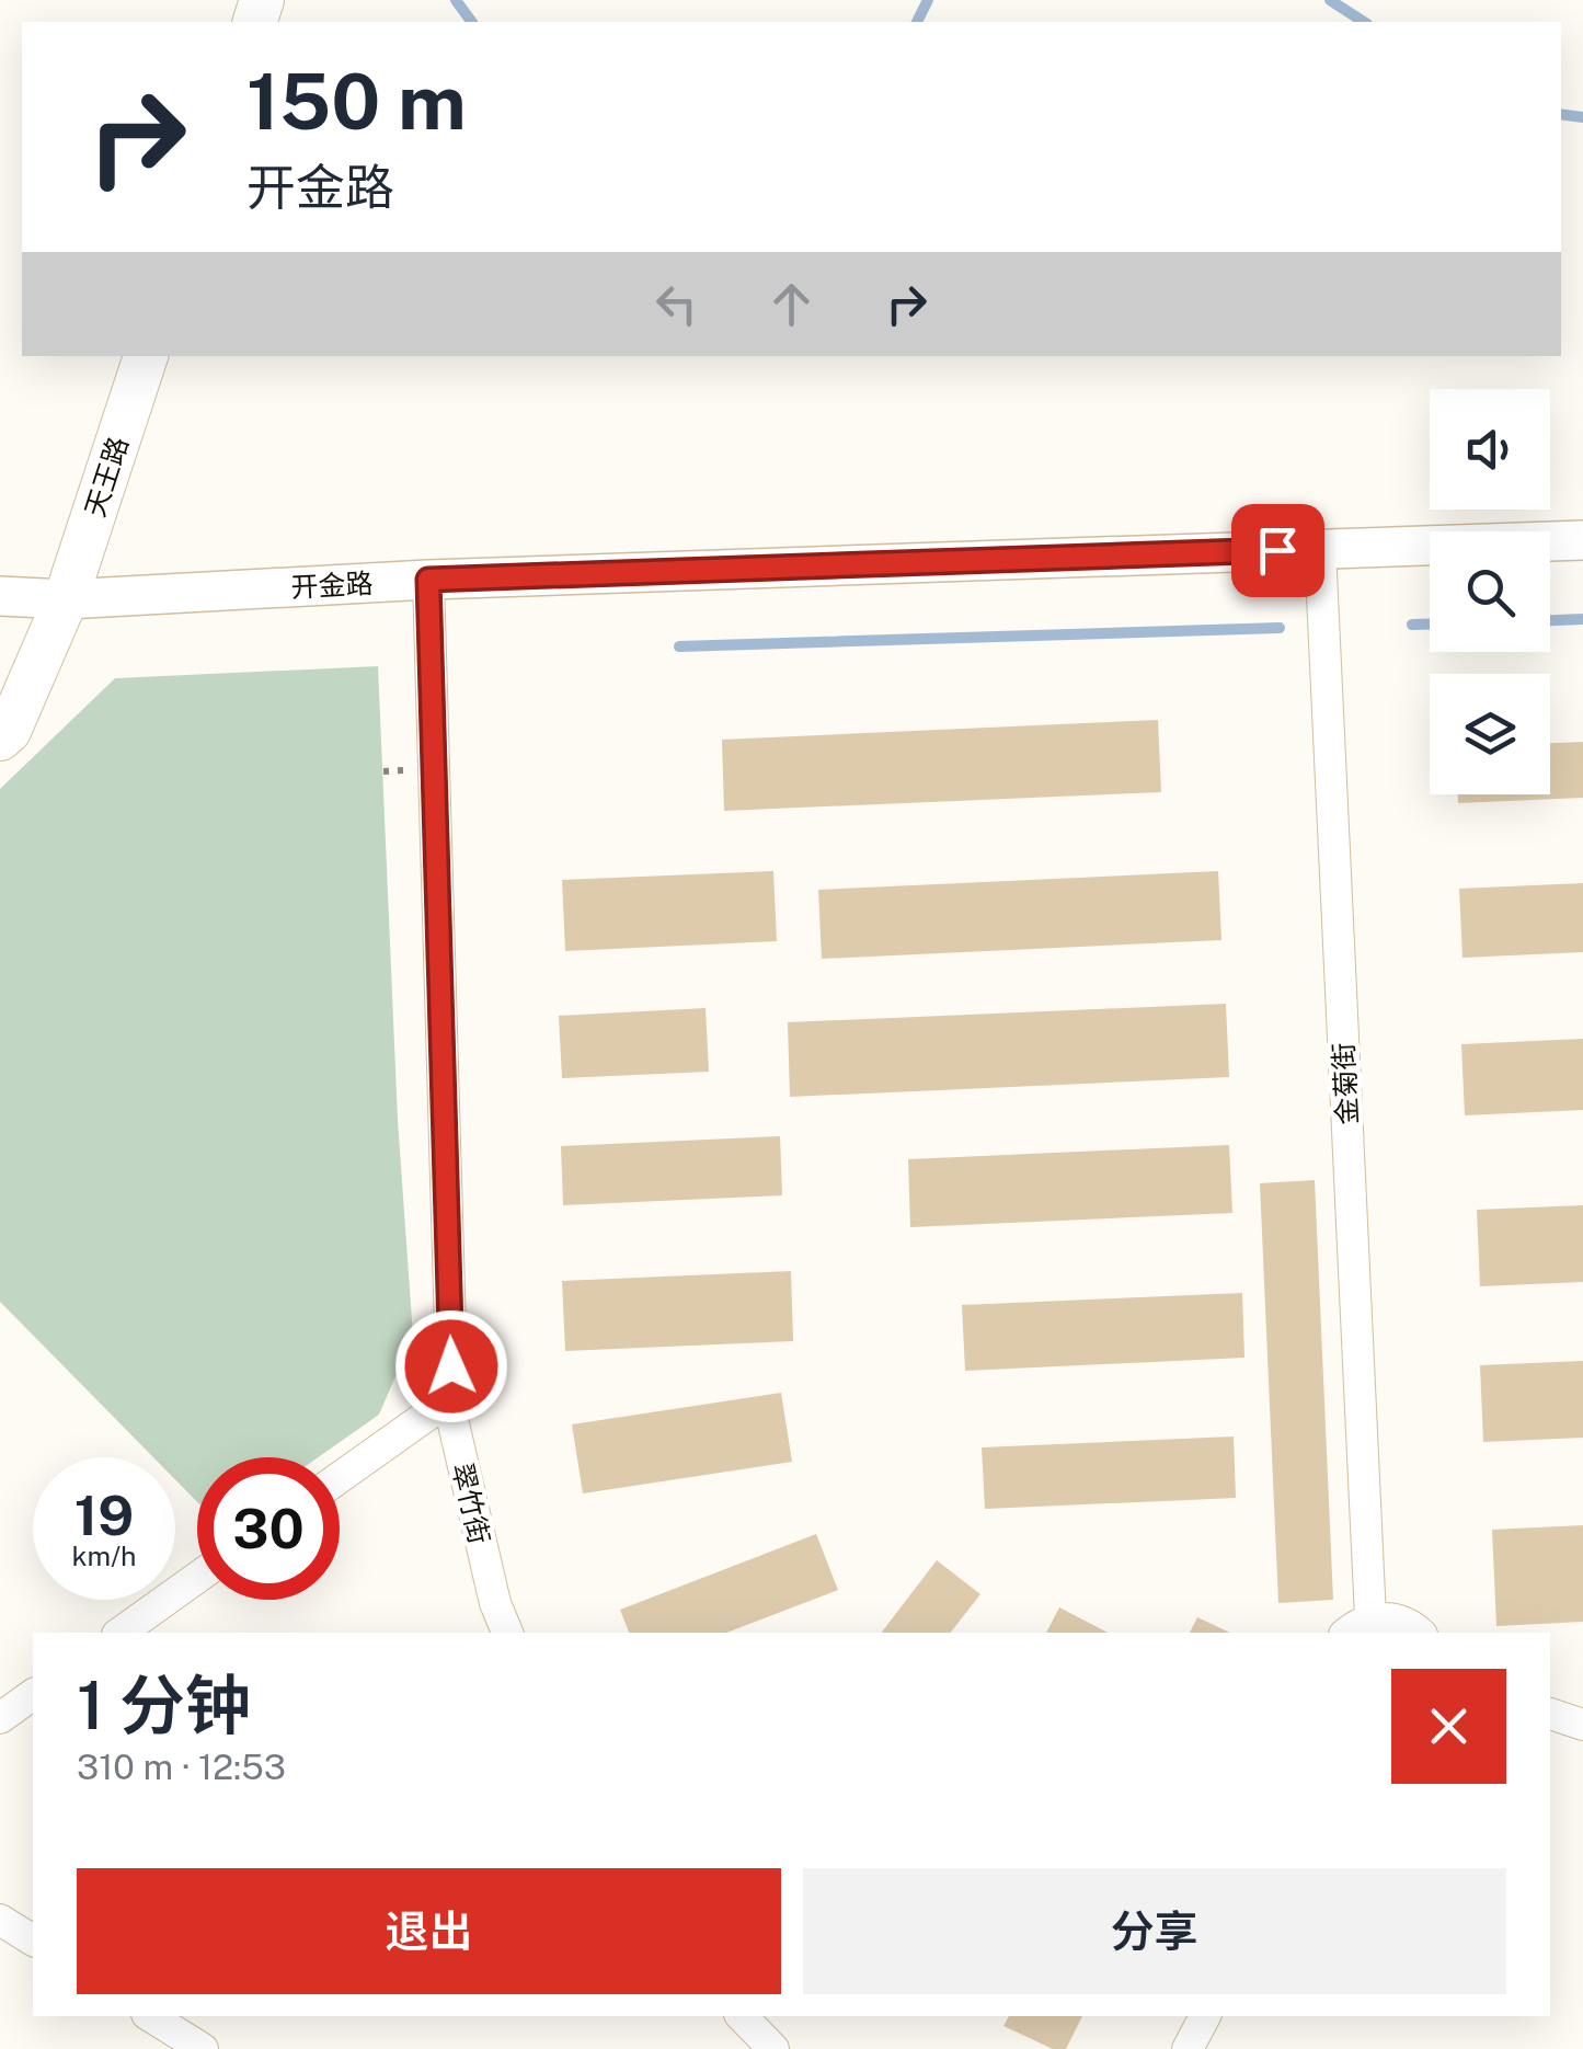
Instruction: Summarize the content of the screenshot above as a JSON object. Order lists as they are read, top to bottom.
{
  "streets": {
    "main road": ["天王路"],
    "street": ["开金路", "金菊街", "翠竹街"]
  },
  "crossings": [
    ["天王路", "开金路"],
    ["开金路", "金菊街"],
    ["开金路", "翠竹街"]
  ],
  "page": {
    "turn": ["150 m", "开金路"],
    "speed": "19 km/h",
    "limit": "30",
    "heading": ["1 分钟", "310 m · 12:53"],
    "buttons": ["退出", "分享"]
  }
}
